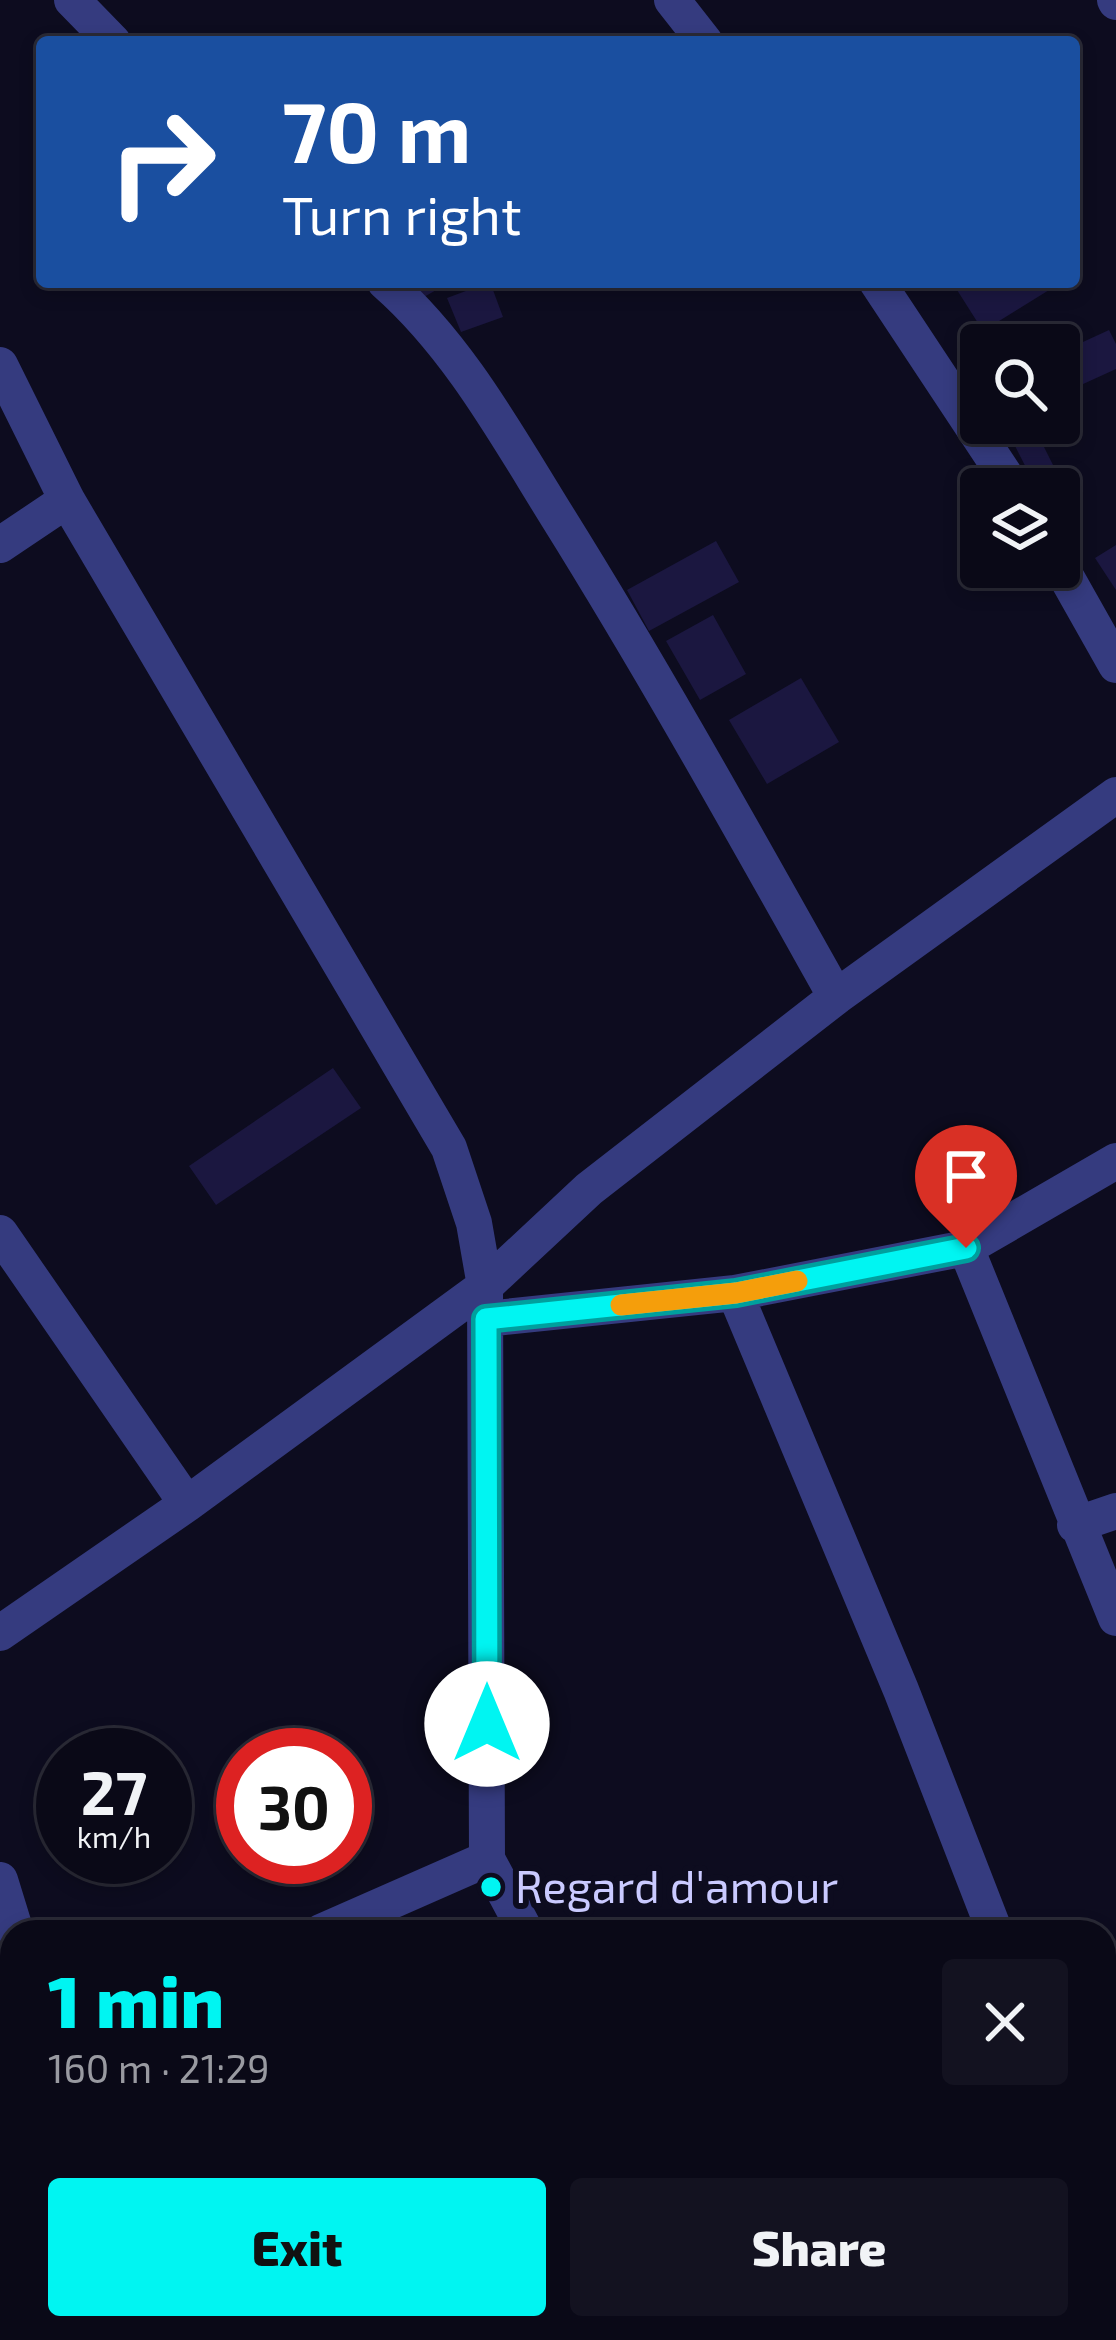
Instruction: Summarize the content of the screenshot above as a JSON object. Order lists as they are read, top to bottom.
{
  "places": ["Regard d'amour"],
  "page": {
    "turn": ["70 m", "Turn right"],
    "speed": "27 km/h",
    "limit": "30",
    "heading": ["1 min", "160 m · 21:29"],
    "buttons": ["Exit", "Share"]
  }
}
